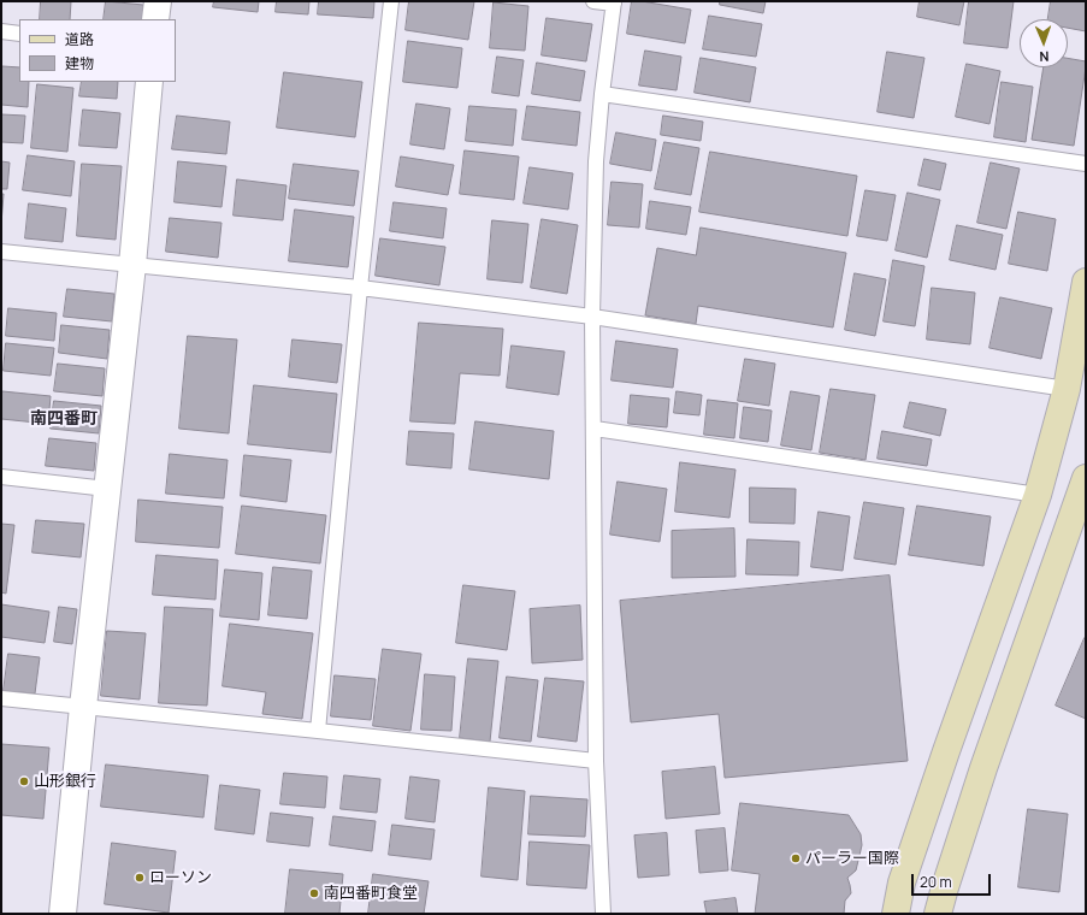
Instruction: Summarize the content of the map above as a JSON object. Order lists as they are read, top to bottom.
{
  "districts": ["南四番町"],
  "places": [
    "山形銀行",
    "パーラー国際",
    "ローソン",
    "南四番町食堂"
  ],
  "legend": ["道路", "建物"],
  "scale_bar": "20 m",
  "north": "bottom"
}
